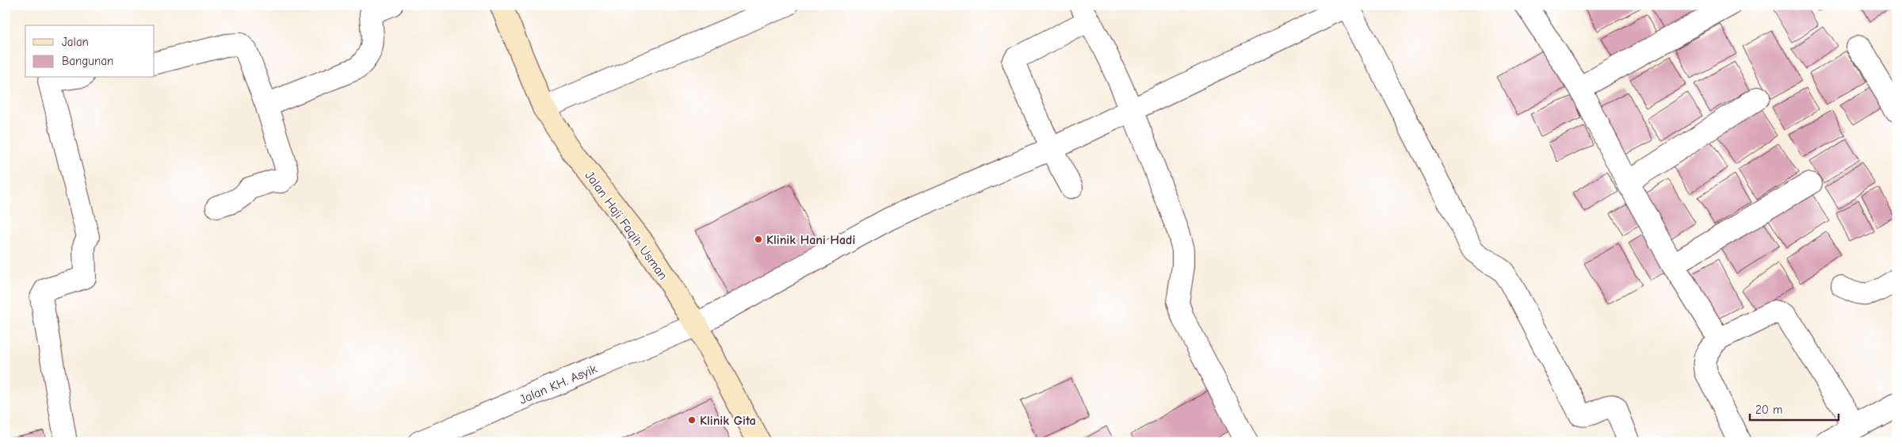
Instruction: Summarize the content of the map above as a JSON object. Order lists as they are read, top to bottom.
{
  "streets": {
    "street": ["Jalan Haji Faqih Usman", "Jalan KH. Asyik"]
  },
  "crossings": [
    ["Jalan Haji Faqih Usman", "Jalan KH. Asyik"]
  ],
  "places": ["Klinik Hani Hadi", "Klinik Gita"],
  "legend": ["Jalan", "Bangunan"],
  "scale_bar": "20 m"
}
